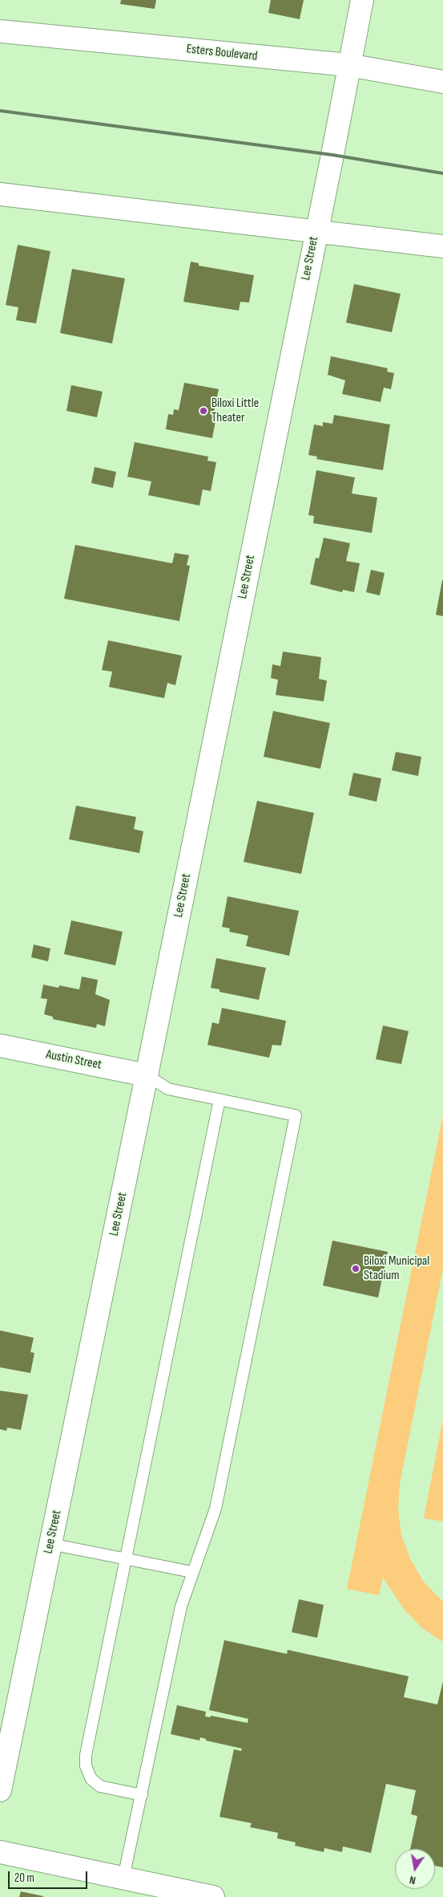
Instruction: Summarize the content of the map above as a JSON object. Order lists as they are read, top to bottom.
{
  "streets": {
    "street": ["Esters Boulevard", "Lee Street", "Austin Street"]
  },
  "crossings": [
    ["Esters Boulevard", "Lee Street"],
    ["Lee Street", "Austin Street"]
  ],
  "places": ["Biloxi Little Theater", "Biloxi Municipal Stadium"],
  "scale_bar": "20 m",
  "north": "bottom"
}
